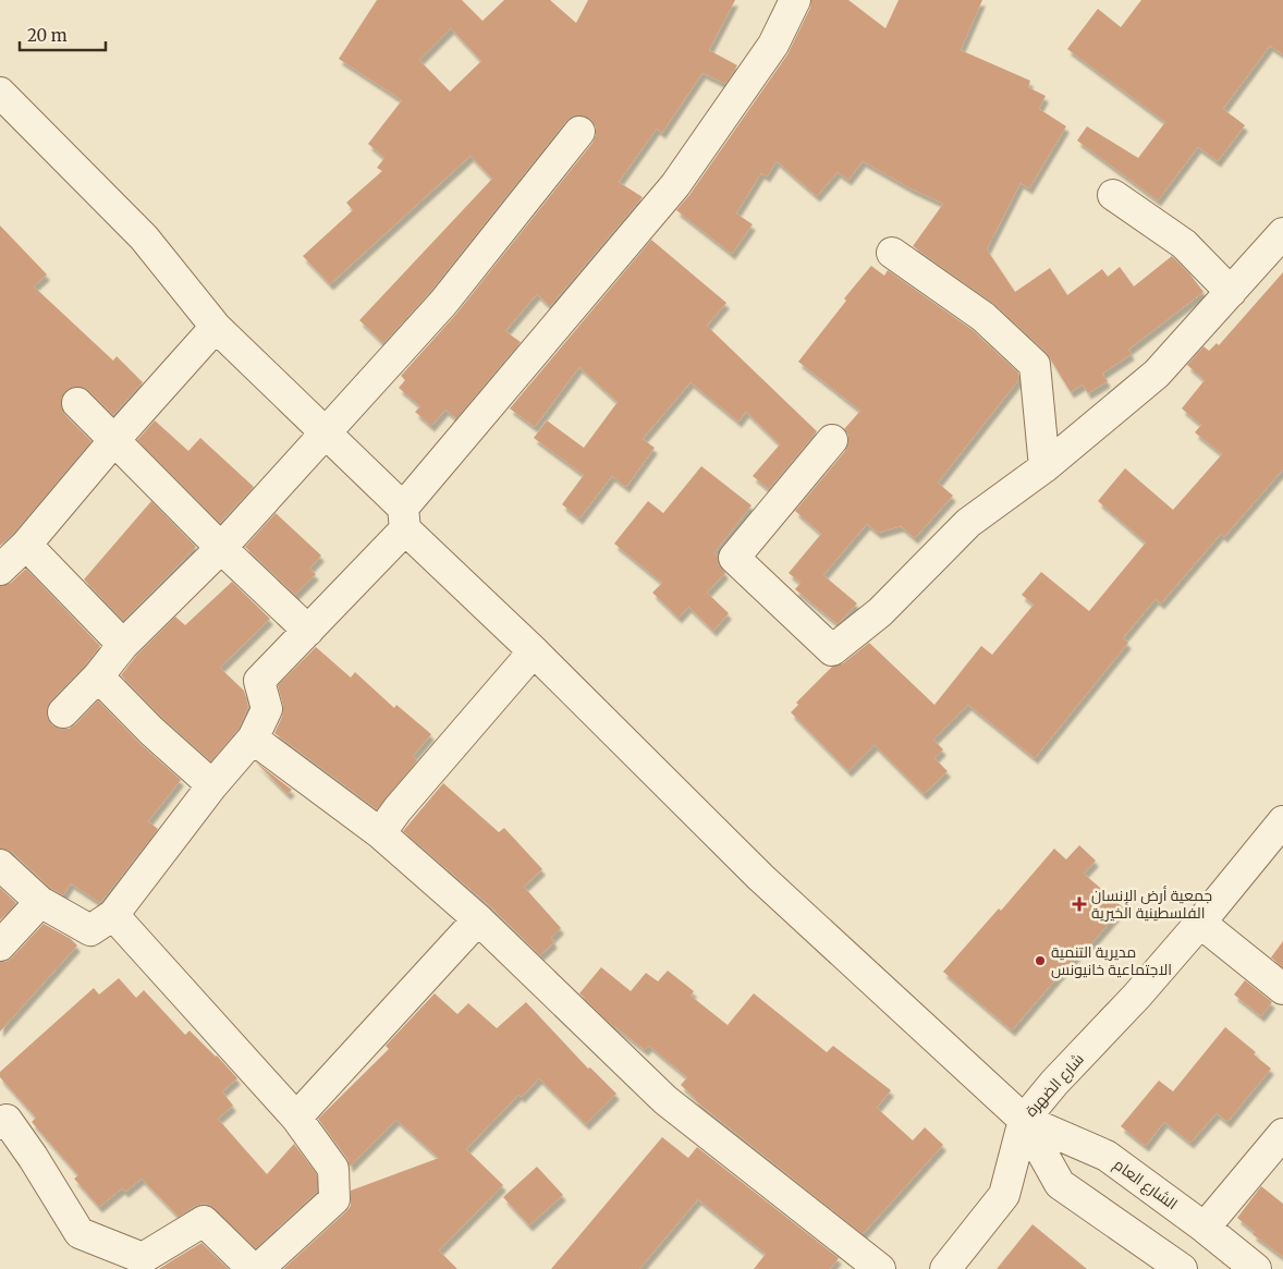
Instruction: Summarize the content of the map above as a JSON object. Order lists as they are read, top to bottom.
{
  "streets": {
    "street": ["شارع الضهرة", "الشارع العام"]
  },
  "crossings": [
    ["شارع الضهرة", "الشارع العام"]
  ],
  "places": {
    "health": ["جمعية أرض الإنسان الفلسطينية الخيرية"],
    "other": ["مديرية التنمية الاجتماعية خانيونس"]
  },
  "scale_bar": "20 m"
}
